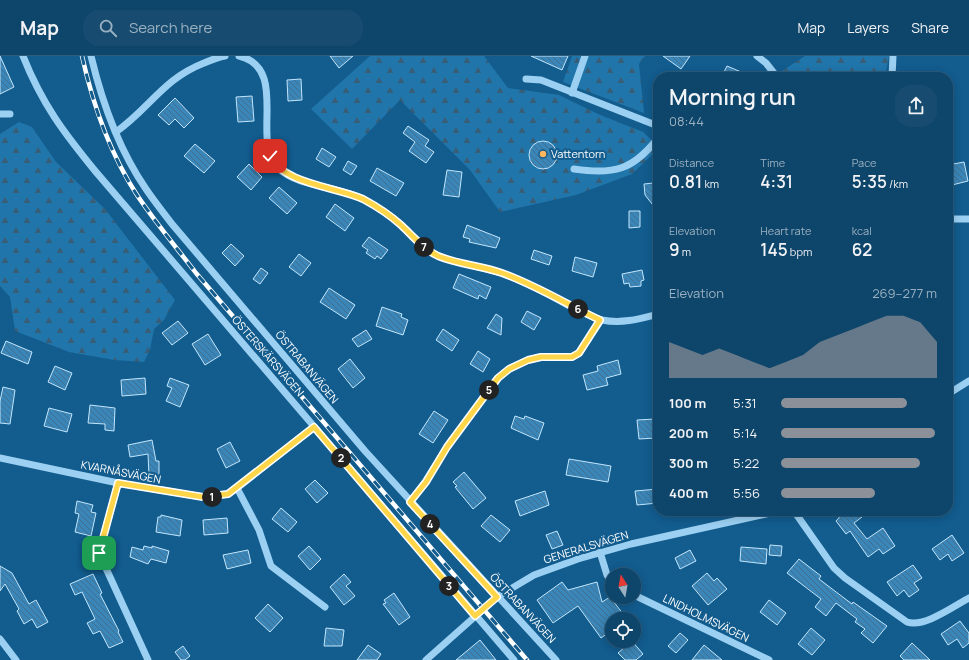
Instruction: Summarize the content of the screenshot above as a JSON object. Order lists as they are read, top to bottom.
{
  "streets": {
    "street": [
      "ÖSTERSKÄRSVÄGEN",
      "ÖSTRABANVÄGEN",
      "KVARNÅSVÄGEN",
      "GENERALSVÄGEN",
      "LINDHOLMSVÄGEN"
    ]
  },
  "crossings": [
    ["ÖSTERSKÄRSVÄGEN", "KVARNÅSVÄGEN"],
    ["ÖSTERSKÄRSVÄGEN", "GENERALSVÄGEN"],
    ["ÖSTRABANVÄGEN", "GENERALSVÄGEN"]
  ],
  "places": ["Vattentorn"],
  "north": "top",
  "page": {
    "header": "Map",
    "search": "Search here",
    "nav": ["Map", "Layers", "Share"],
    "heading": ["Morning run", "08:44"],
    "stats": [
      ["Distance", "0.81 km"],
      ["Time", "4:31"],
      ["Pace", "5:35 /km"],
      ["Elevation", "9 m"],
      ["Heart rate", "145 bpm"],
      ["kcal", "62"]
    ],
    "pins": [
      "7",
      "6",
      "5",
      "2",
      "1",
      "4",
      "3"
    ],
    "chart": ["Elevation", "269–277 m"],
    "list": [
      {
        "name": "100 m",
        "note": "5:31"
      },
      {
        "name": "200 m",
        "note": "5:14"
      },
      {
        "name": "300 m",
        "note": "5:22"
      },
      {
        "name": "400 m",
        "note": "5:56"
      }
    ]
  }
}
